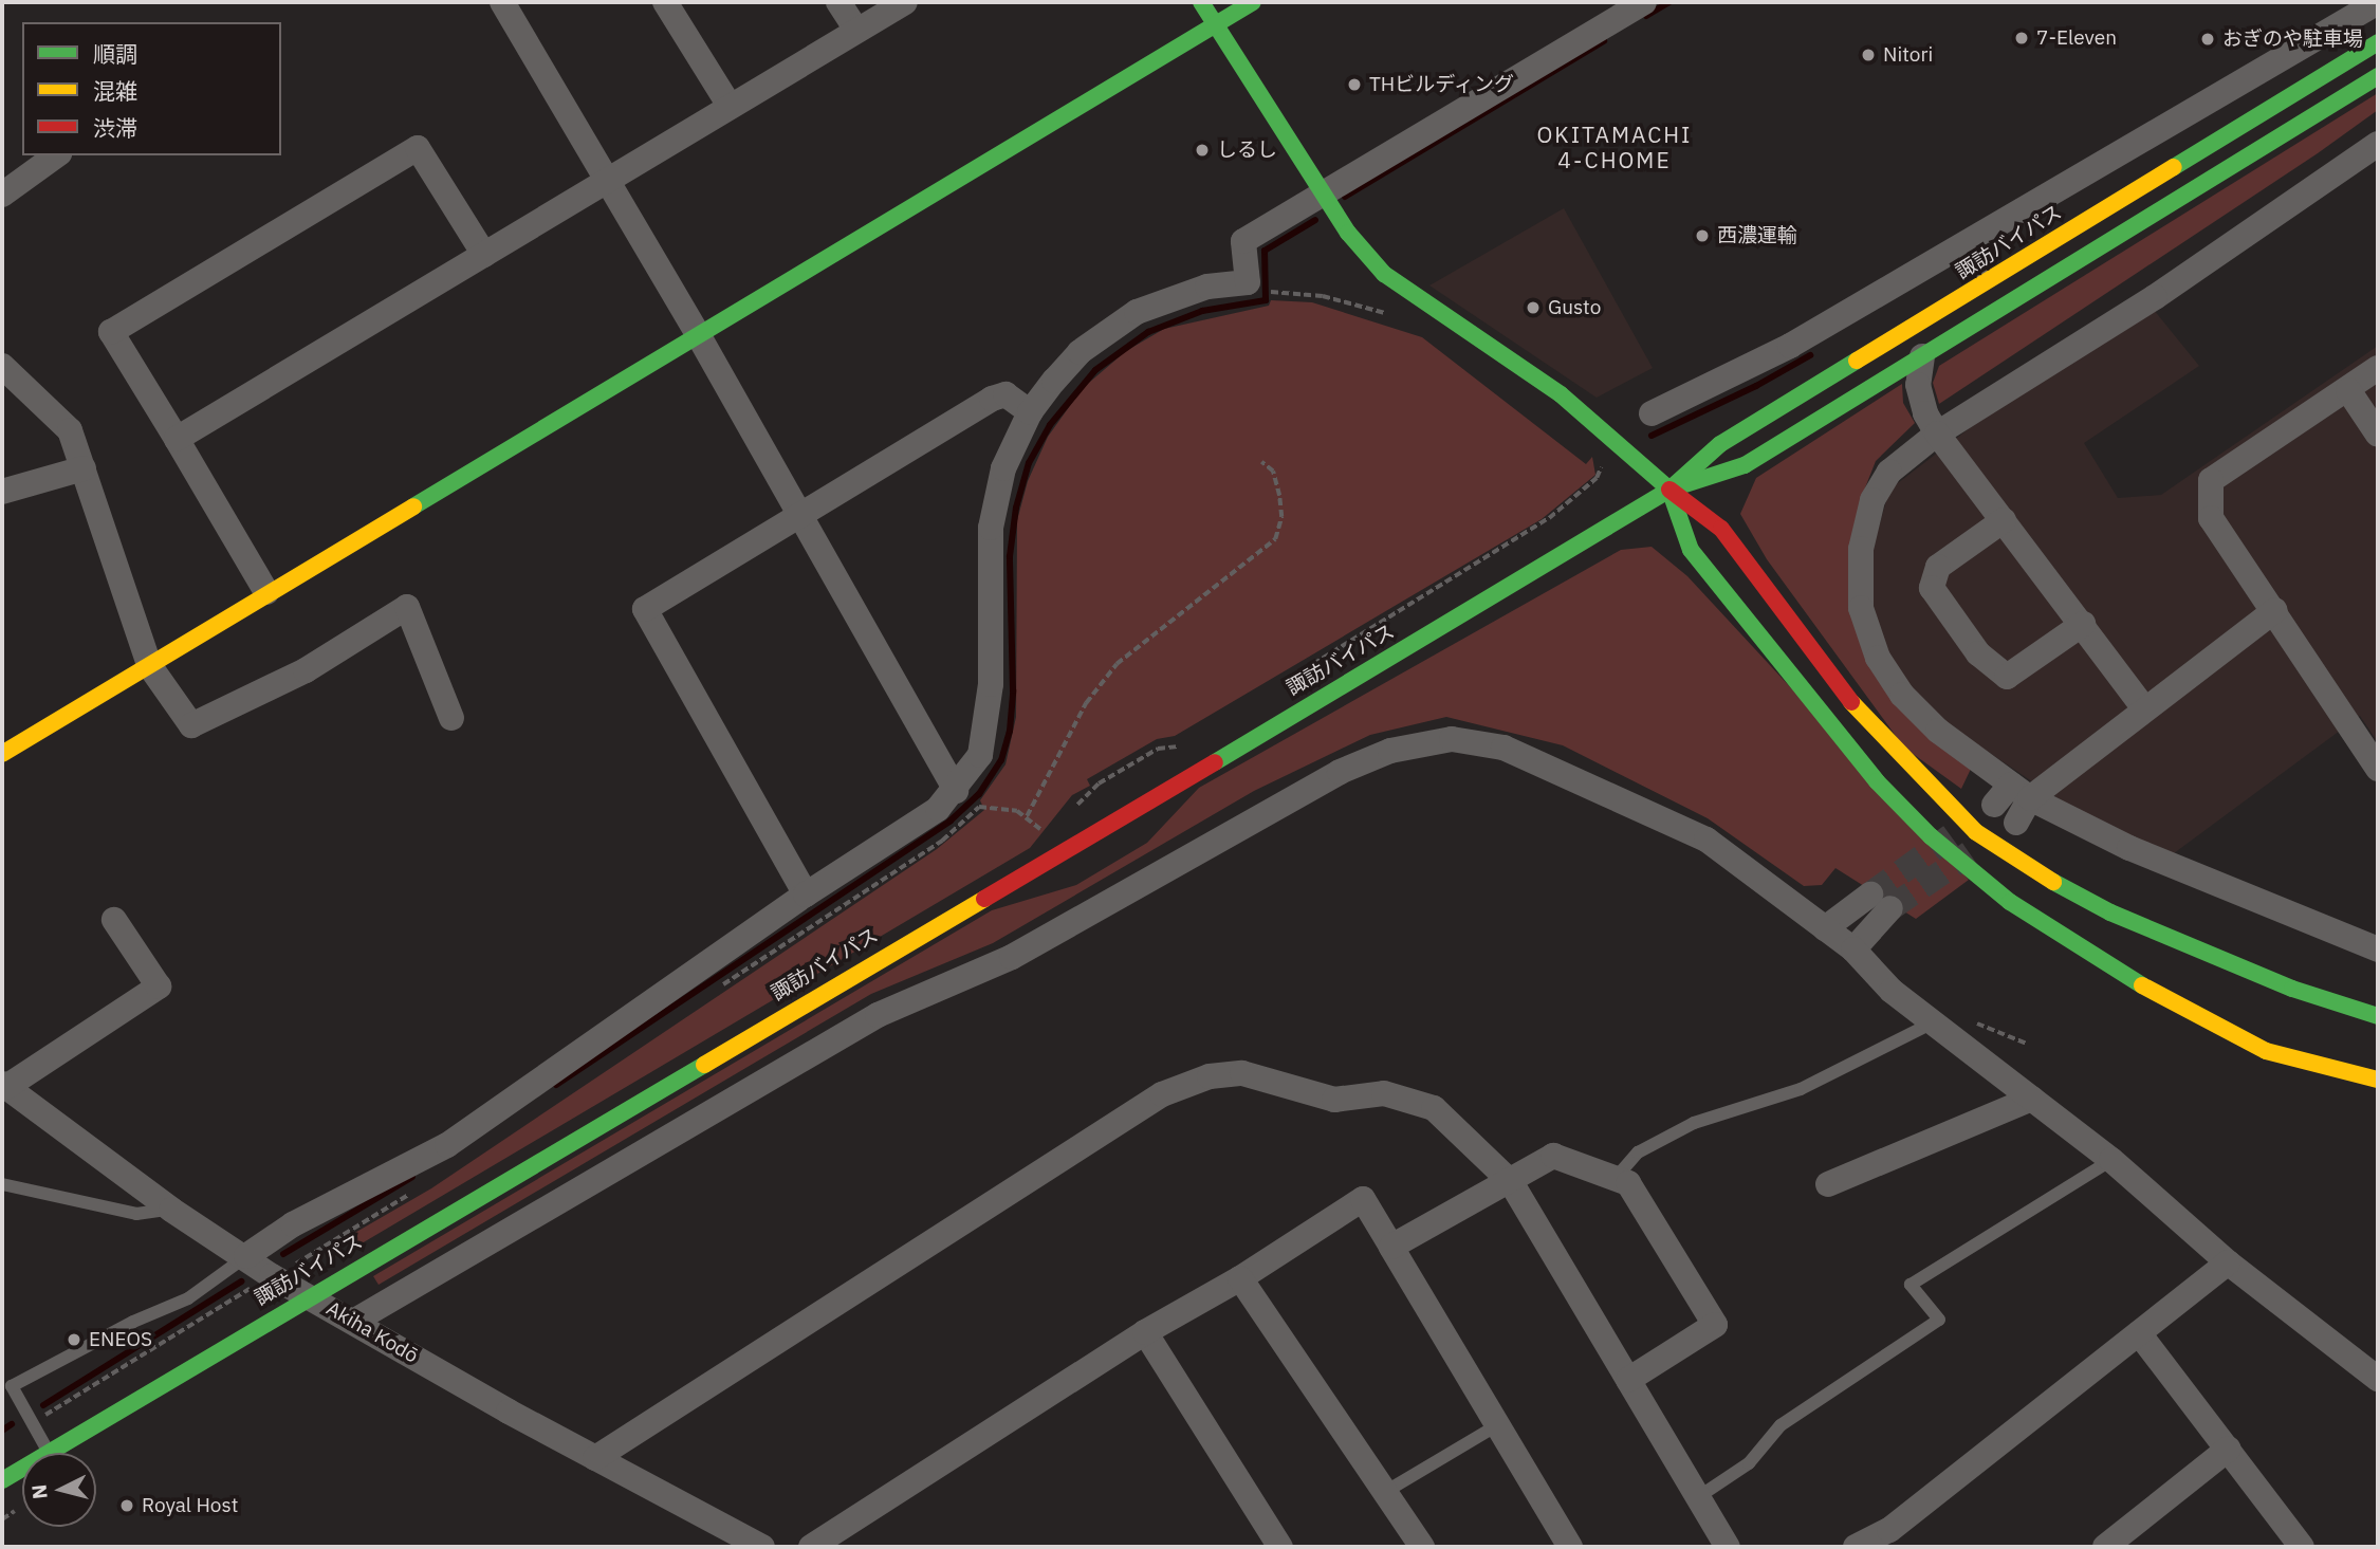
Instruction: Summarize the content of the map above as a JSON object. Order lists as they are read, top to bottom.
{
  "streets": {
    "main road": ["諏訪バイパス"],
    "street": ["Akiha Kodō"]
  },
  "crossings": [
    ["諏訪バイパス", "Akiha Kodō"]
  ],
  "districts": ["OKITAMACHI 4-CHOME"],
  "places": [
    "7-Eleven",
    "おぎのや駐車場",
    "Nitori",
    "THビルディング",
    "しるし",
    "西濃運輸",
    "Gusto",
    "ENEOS",
    "Royal Host"
  ],
  "legend": ["順調", "混雑", "渋滞"],
  "north": "left"
}
